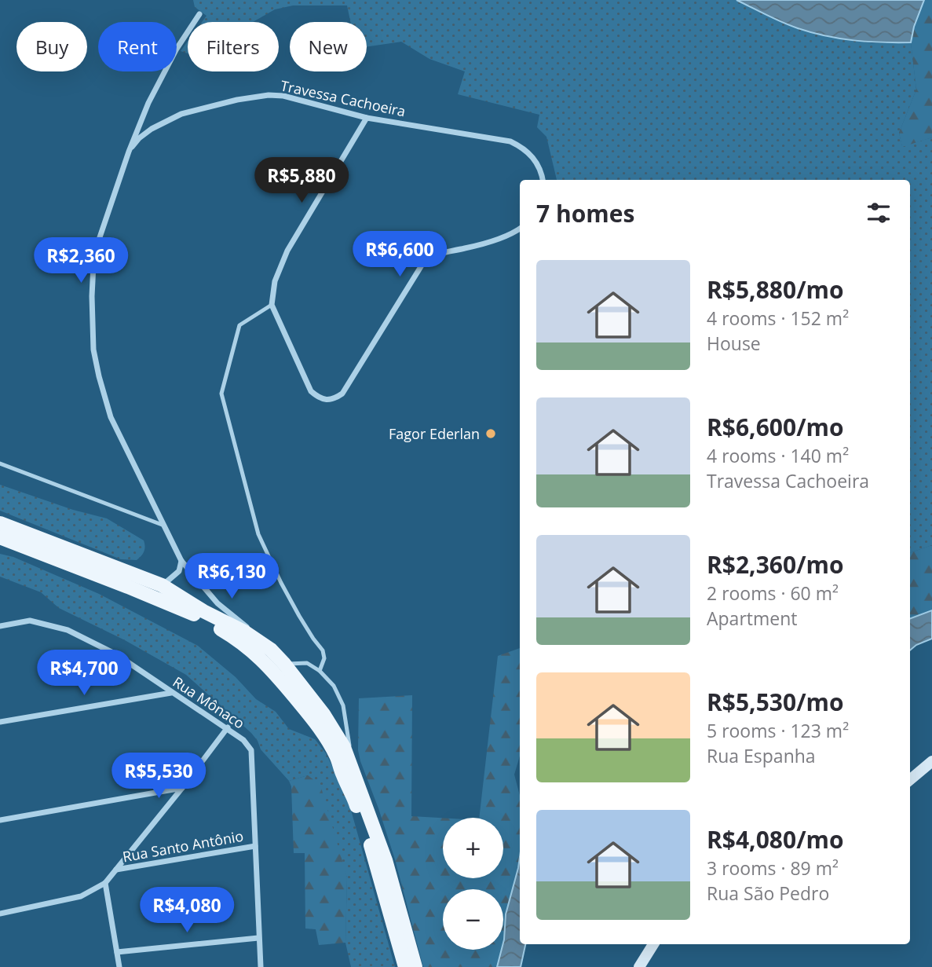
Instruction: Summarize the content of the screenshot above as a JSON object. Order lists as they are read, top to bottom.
{
  "streets": {
    "street": ["Travessa Cachoeira", "Rua Mônaco", "Rua Santo Antônio"]
  },
  "crossings": [
    ["Rua Mônaco", "Rua Santo Antônio"]
  ],
  "places": ["Fagor Ederlan"],
  "page": {
    "chip": [
      "Buy",
      "Rent",
      "Filters",
      "New"
    ],
    "price": [
      "R$5,880",
      "R$6,600",
      "R$2,360",
      "R$6,130",
      "R$4,700",
      "R$5,530",
      "R$4,080"
    ],
    "heading": "7 homes",
    "list": [
      {
        "name": "R$5,880/mo",
        "note": "4 rooms · 152 m² · House"
      },
      {
        "name": "R$6,600/mo",
        "note": "4 rooms · 140 m² · Travessa Cachoeira"
      },
      {
        "name": "R$2,360/mo",
        "note": "2 rooms · 60 m² · Apartment"
      },
      {
        "name": "R$5,530/mo",
        "note": "5 rooms · 123 m² · Rua Espanha"
      },
      {
        "name": "R$4,080/mo",
        "note": "3 rooms · 89 m² · Rua São Pedro"
      }
    ],
    "map_buttons": ["+", "−"]
  }
}
